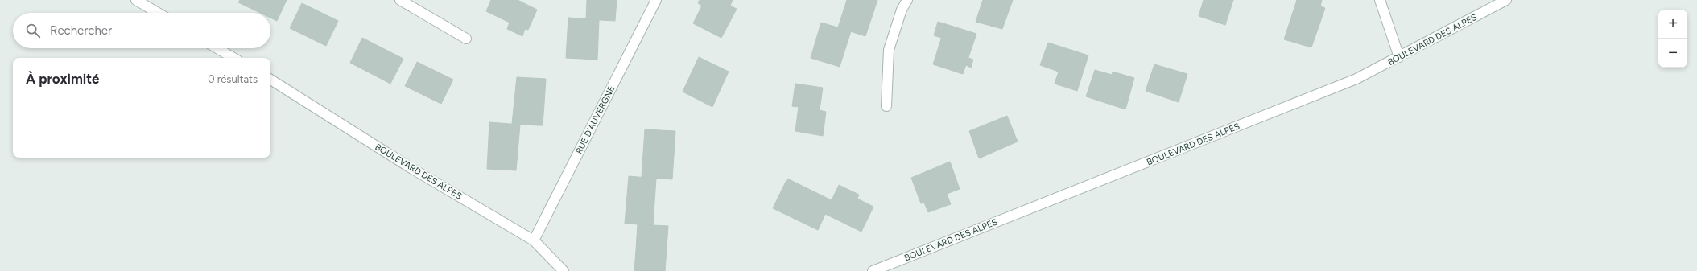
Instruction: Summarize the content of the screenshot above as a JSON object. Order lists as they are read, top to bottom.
{
  "streets": {
    "street": ["BOULEVARD DES ALPES", "RUE D'AUVERGNE"]
  },
  "crossings": [
    ["BOULEVARD DES ALPES", "RUE D'AUVERGNE"]
  ],
  "page": {
    "map_buttons": ["+", "−"],
    "search": "Rechercher",
    "heading": ["À proximité", "0 résultats"]
  }
}
